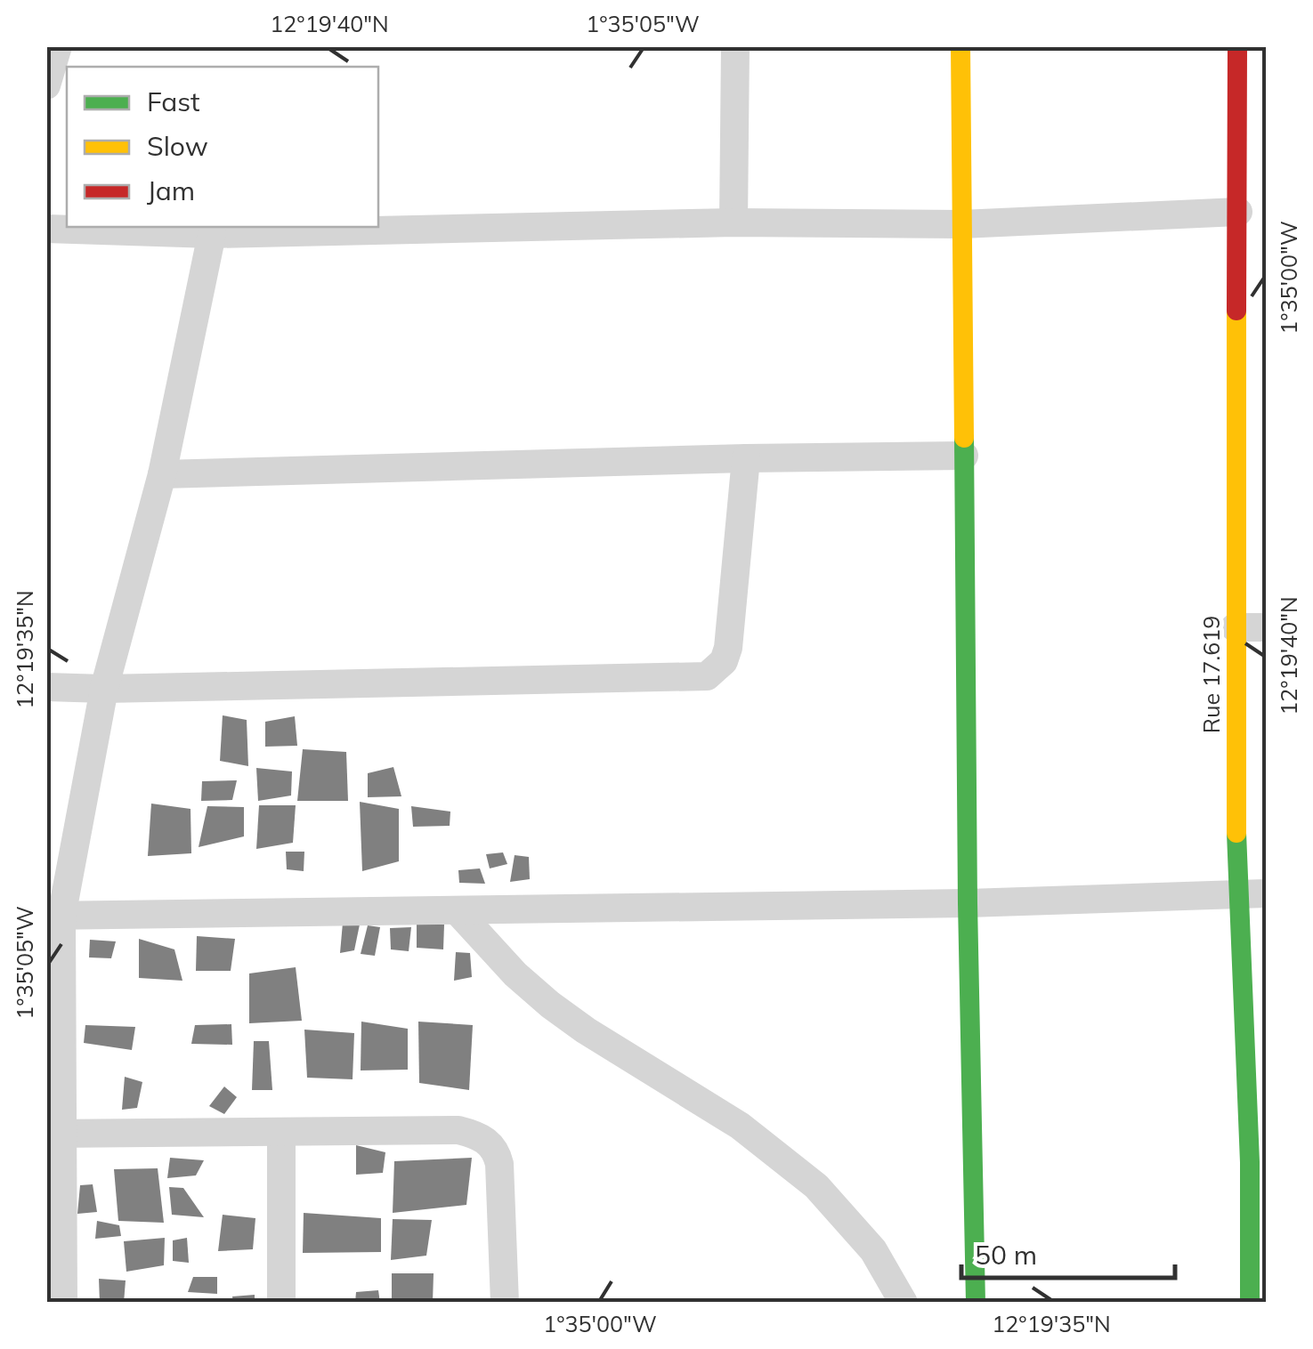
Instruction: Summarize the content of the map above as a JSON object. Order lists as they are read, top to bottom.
{
  "streets": {
    "street": ["Rue 17.619"]
  },
  "legend": ["Fast", "Slow", "Jam"],
  "scale_bar": "50 m",
  "coordinates": [
    "12°19'40\"N",
    "1°35'05\"W",
    "1°35'00\"W",
    "12°19'35\"N"
  ]
}
